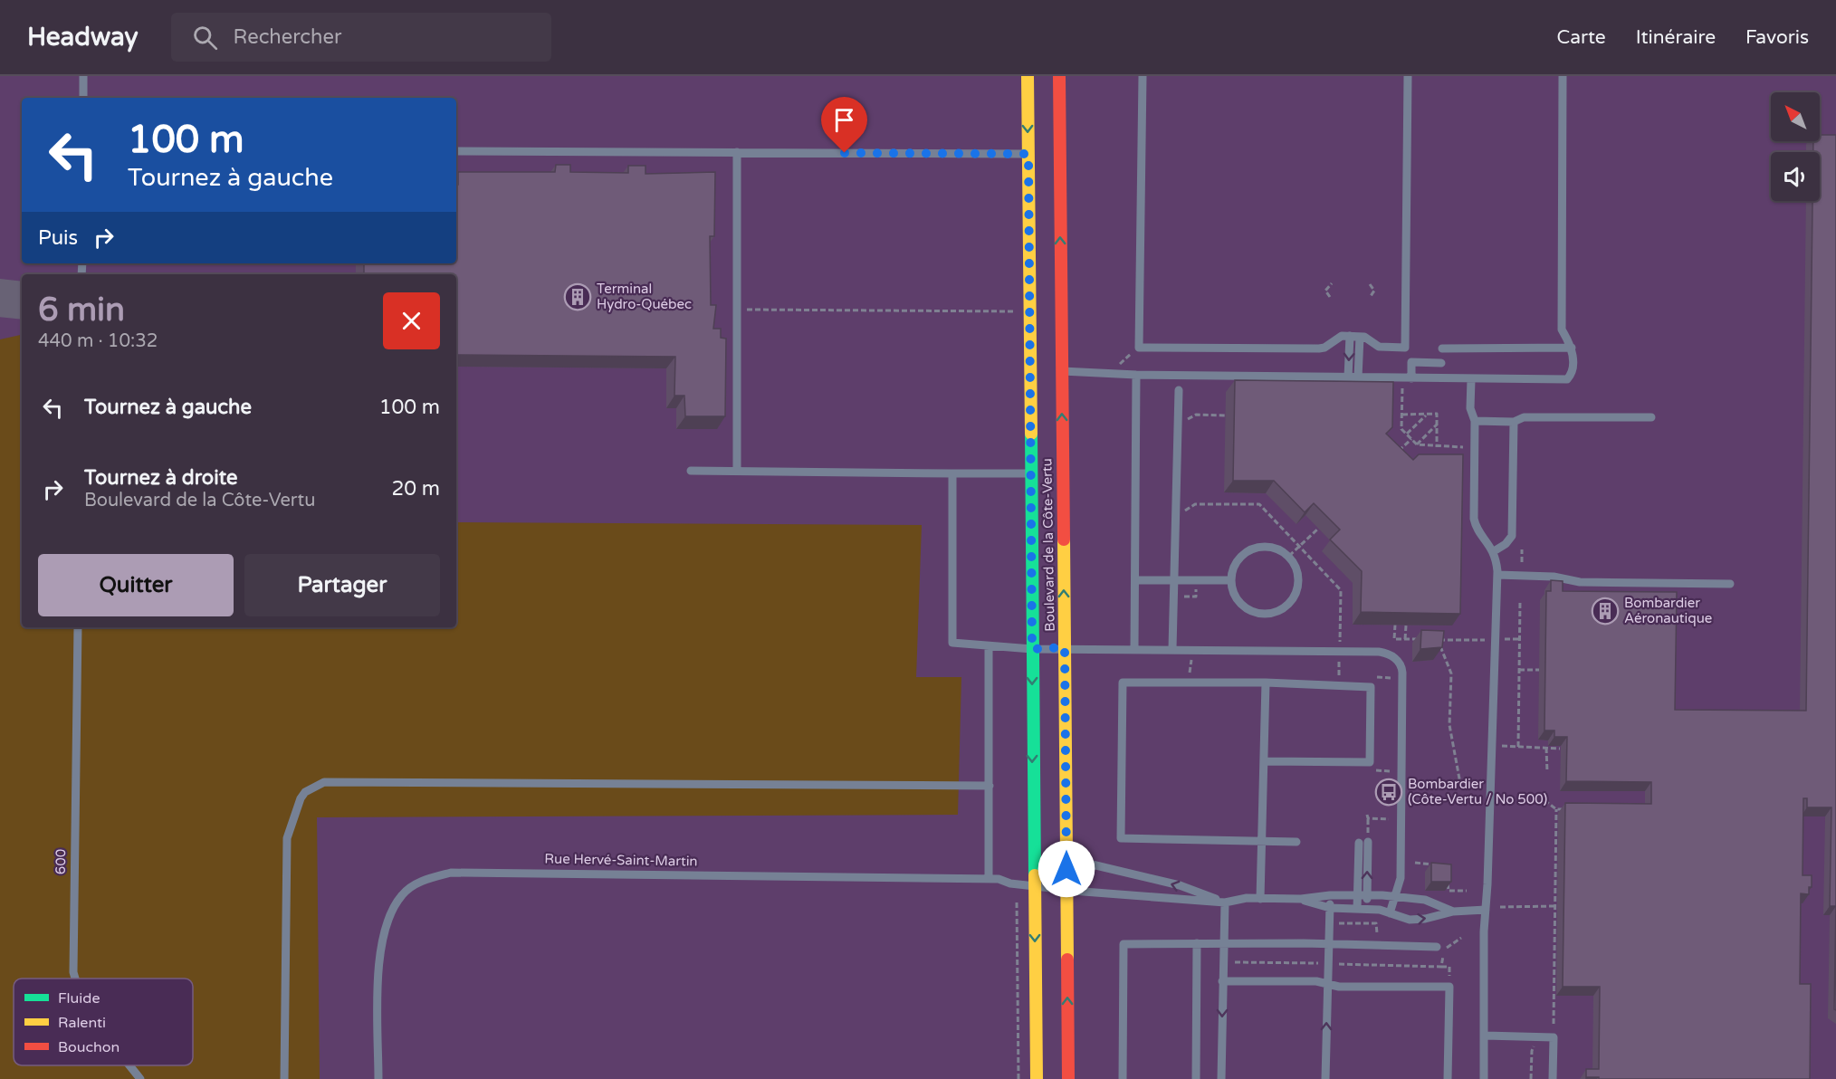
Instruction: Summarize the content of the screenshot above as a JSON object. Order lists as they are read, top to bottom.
{
  "streets": {
    "street": ["Boulevard de la Côte-Vertu"],
    "lane": ["Rue Hervé-Saint-Martin", "600"]
  },
  "crossings": [
    ["Boulevard de la Côte-Vertu", "Rue Hervé-Saint-Martin"]
  ],
  "places": {
    "building": ["Terminal Hydro-Québec", "Bombardier Aéronautique"],
    "bus stop": ["Bombardier (Côte-Vertu / No 500)"]
  },
  "legend": ["Fluide", "Ralenti", "Bouchon"],
  "north": "top left",
  "page": {
    "header": "Headway",
    "search": "Rechercher",
    "nav": ["Carte", "Itinéraire", "Favoris"],
    "turn": ["100 m", "Tournez à gauche"],
    "then": "Puis",
    "heading": ["6 min", "440 m · 10:32"],
    "list": [
      {
        "name": "Tournez à gauche",
        "value": "100 m"
      },
      {
        "name": "Tournez à droite",
        "note": "Boulevard de la Côte-Vertu",
        "value": "20 m"
      }
    ],
    "buttons": ["Quitter", "Partager"]
  }
}
